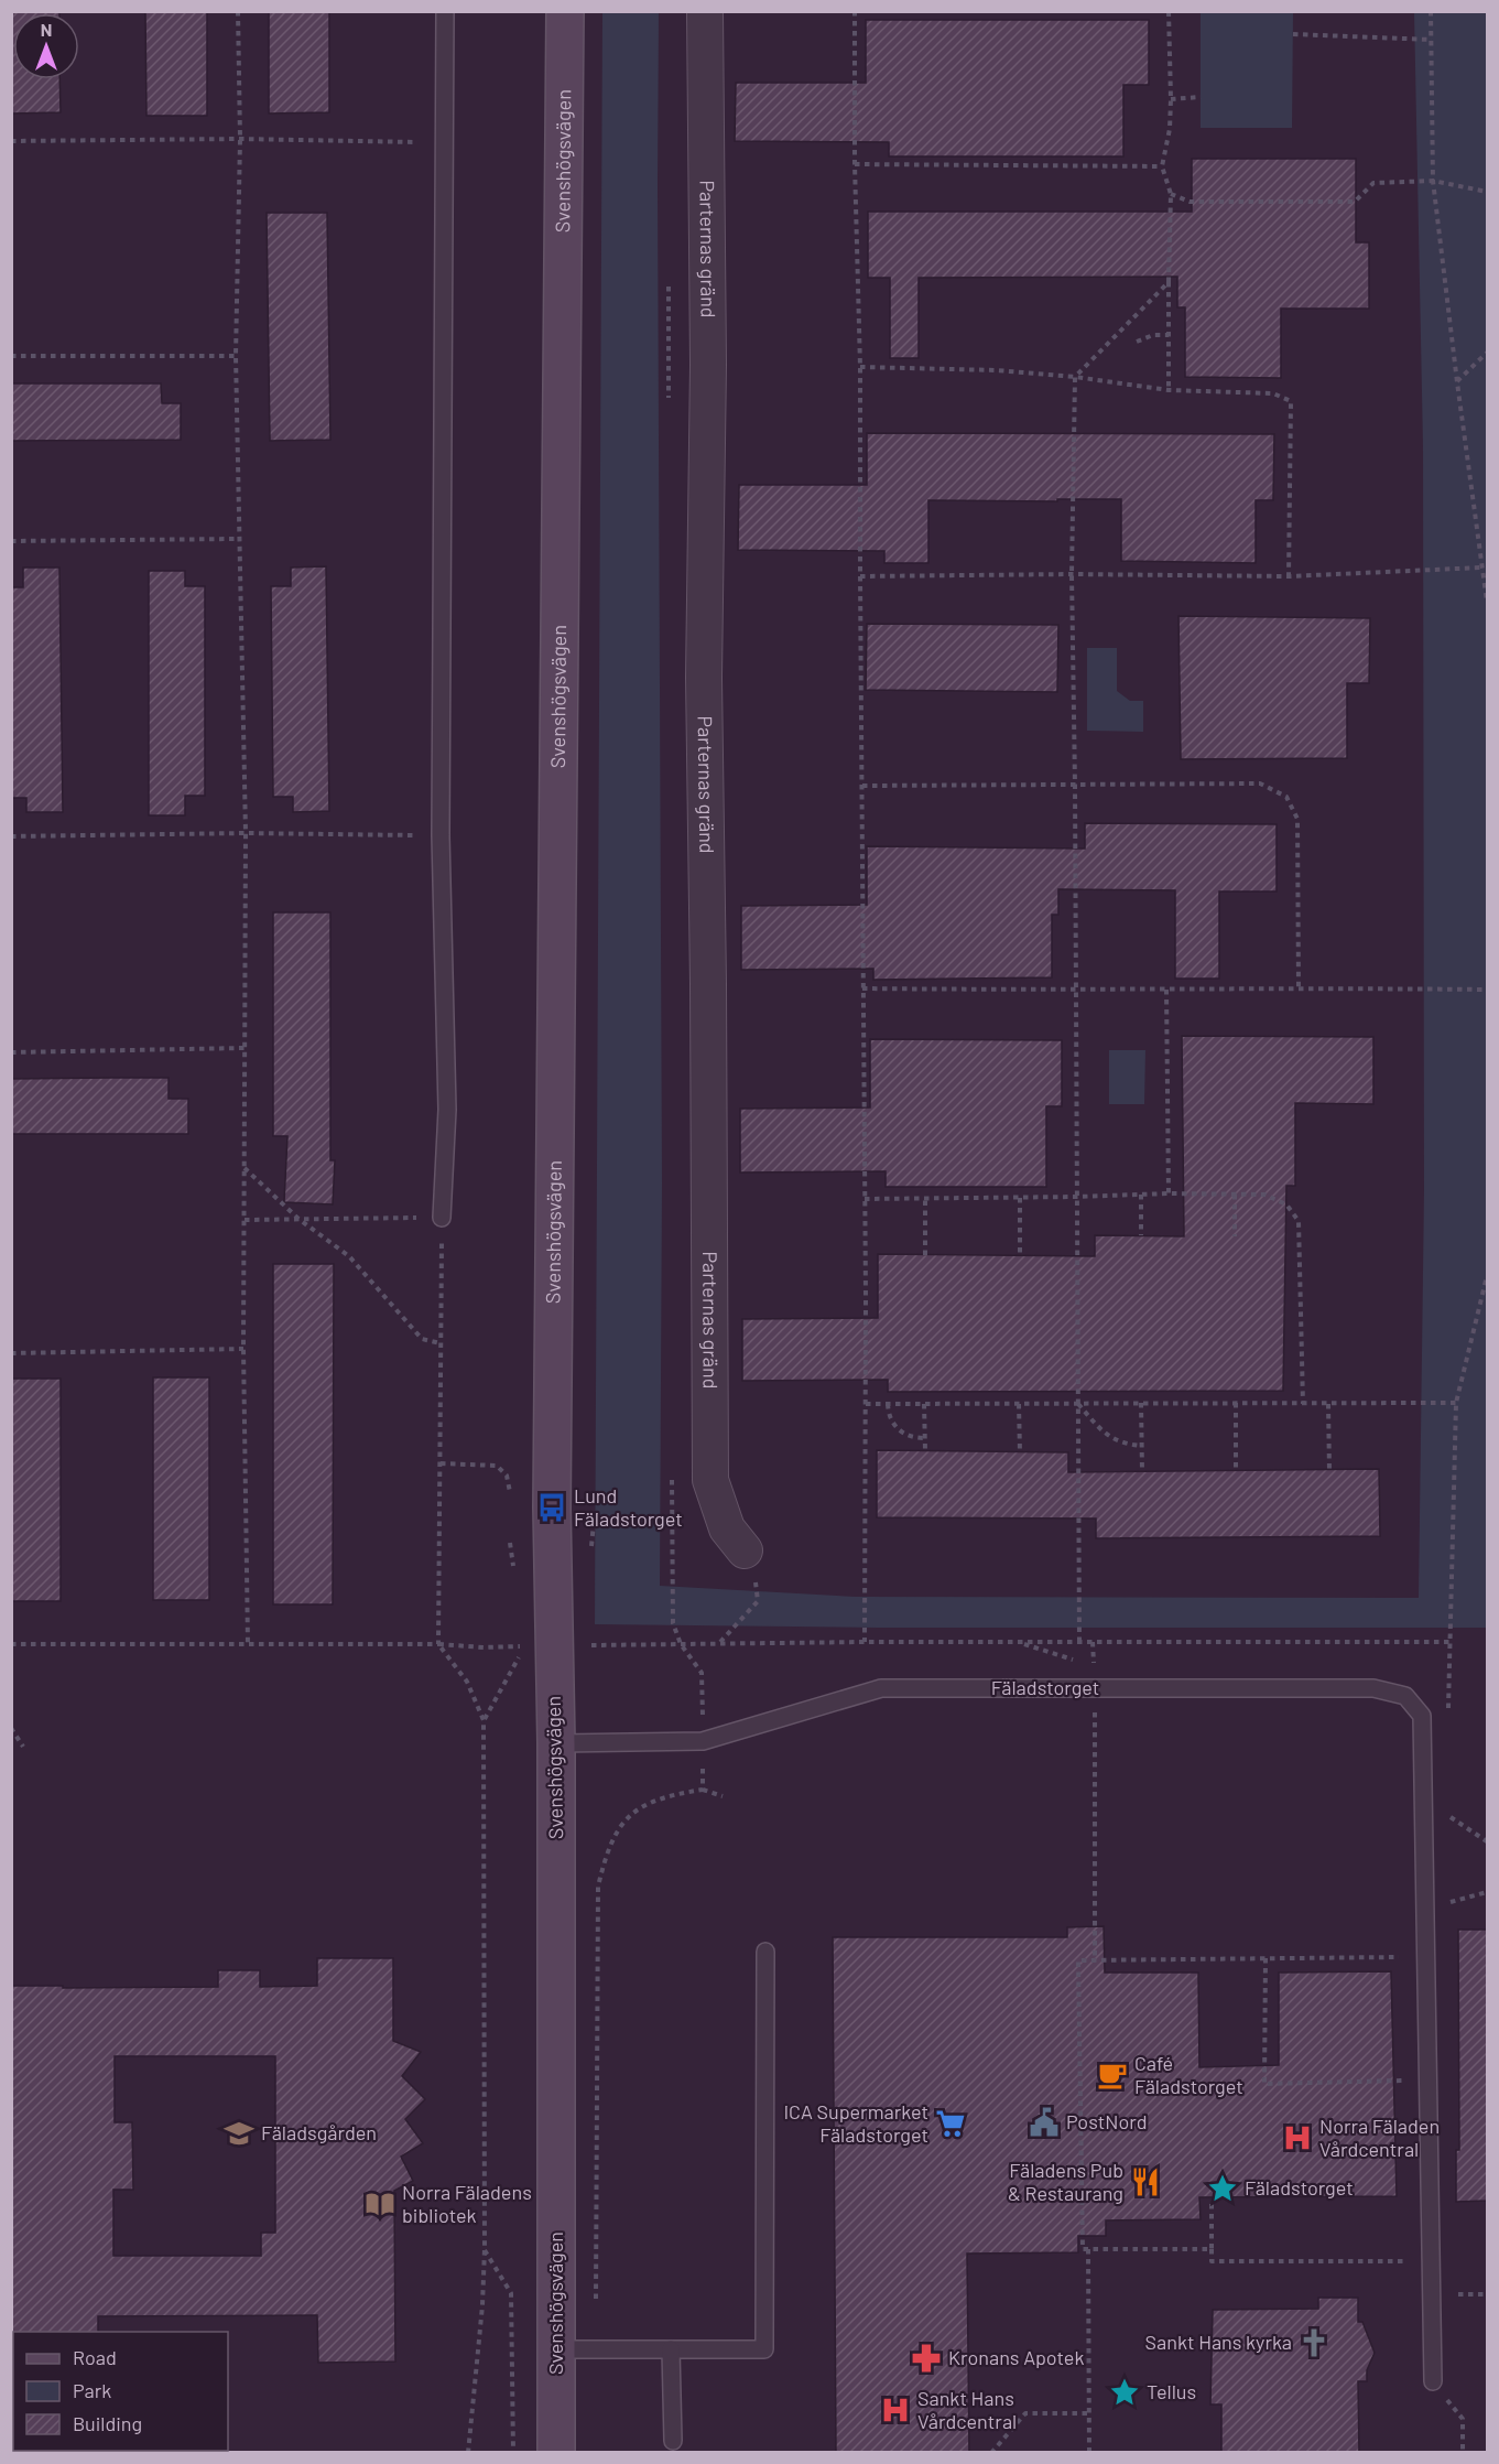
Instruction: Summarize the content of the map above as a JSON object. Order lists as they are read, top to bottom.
{
  "streets": {
    "main road": ["Svenshögsvägen"],
    "street": ["Parternas gränd"],
    "lane": ["Fäladstorget"]
  },
  "crossings": [
    ["Svenshögsvägen", "Fäladstorget"]
  ],
  "places": {
    "bus stop": ["Lund Fäladstorget"],
    "cafe": ["Café Fäladstorget"],
    "public building": ["PostNord"],
    "supermarket": ["ICA Supermarket Fäladstorget"],
    "school or university": ["Fäladsgården"],
    "hospital": ["Norra Fäladen Vårdcentral", "Sankt Hans Vårdcentral"],
    "restaurant": ["Fäladens Pub & Restaurang"],
    "place": ["Fäladstorget", "Tellus"],
    "library": ["Norra Fäladens bibliotek"],
    "church": ["Sankt Hans kyrka"],
    "pharmacy": ["Kronans Apotek"]
  },
  "legend": ["Road", "Park", "Building"],
  "north": "top"
}
